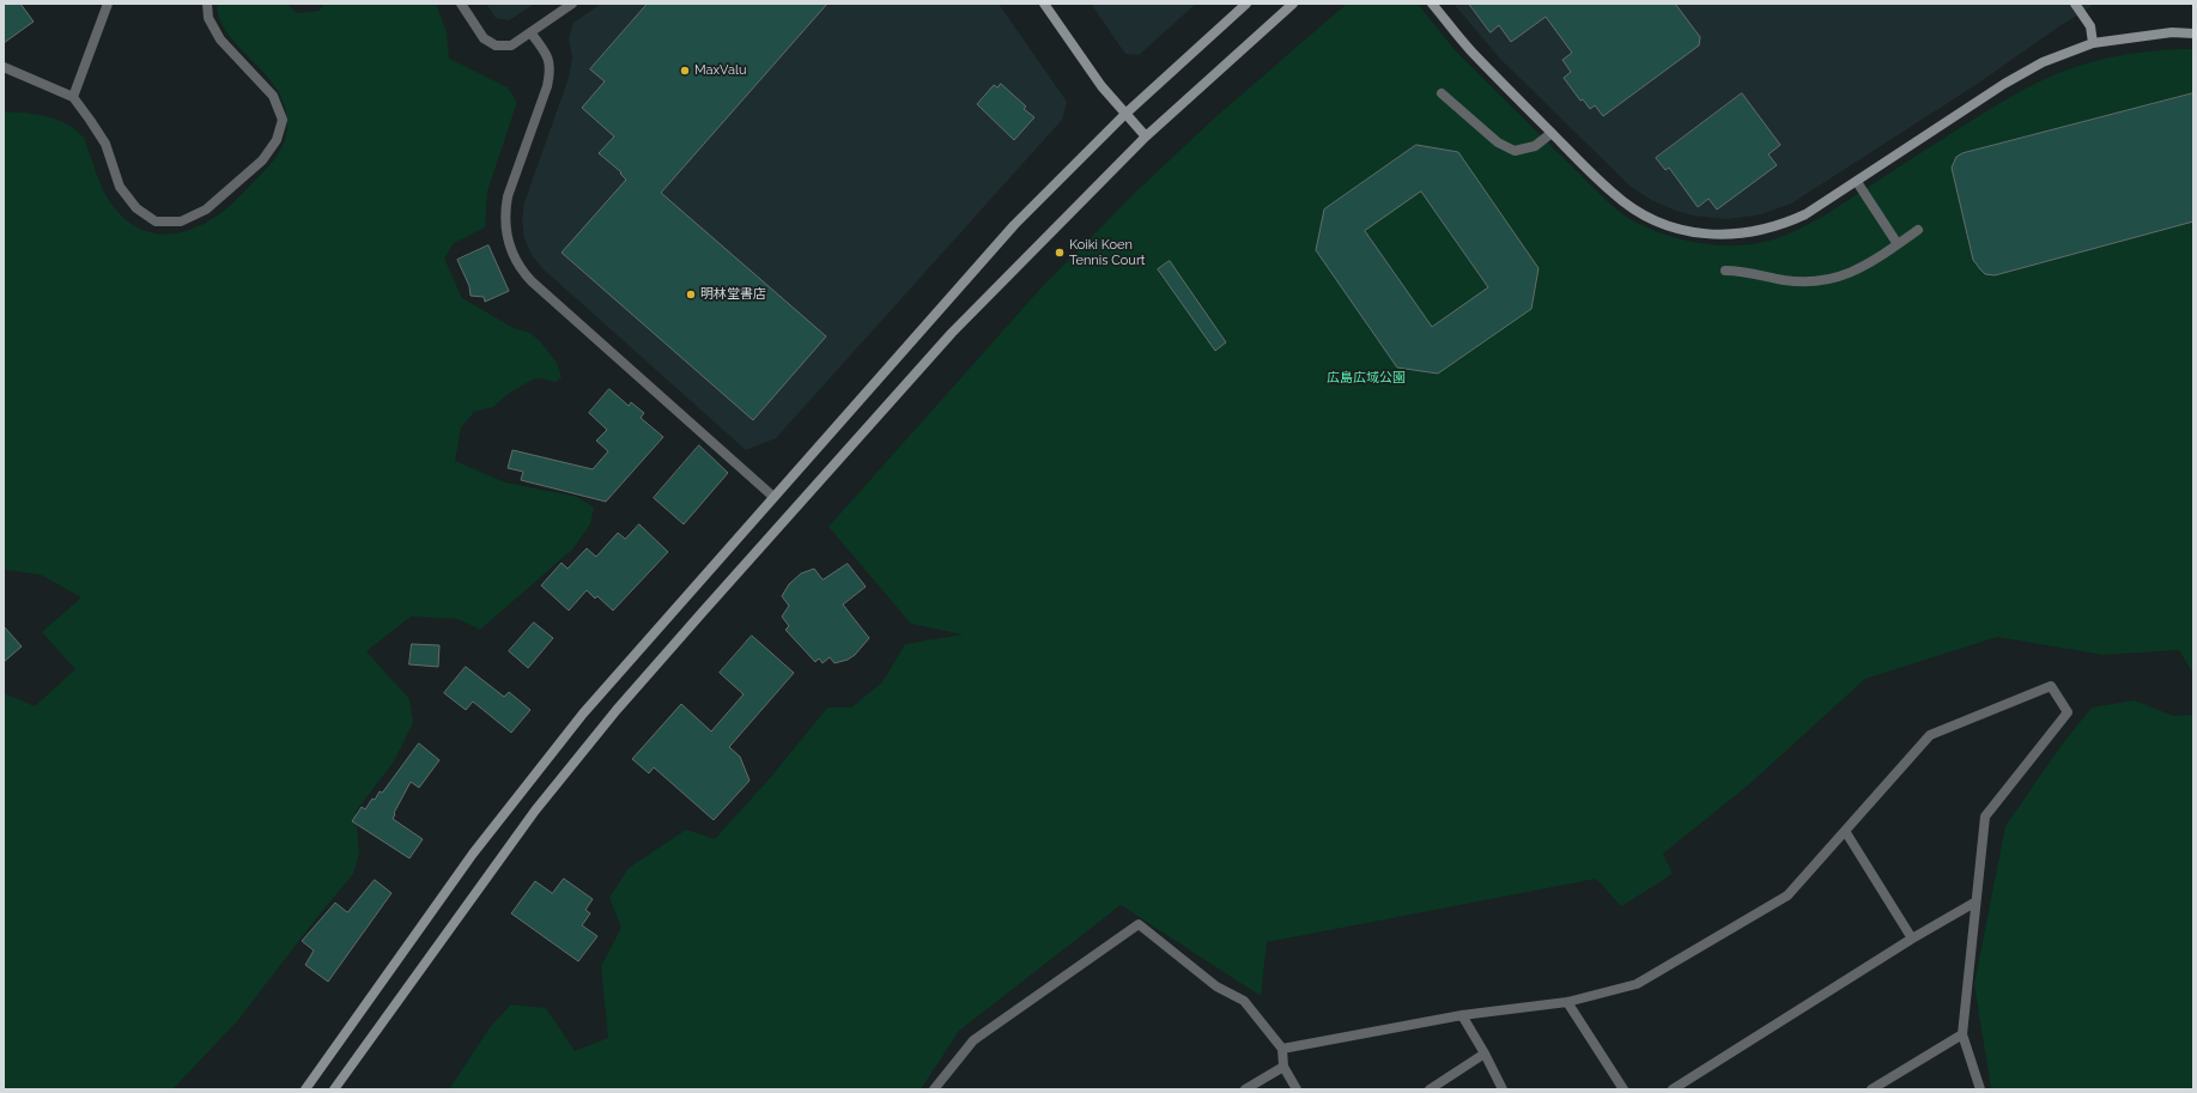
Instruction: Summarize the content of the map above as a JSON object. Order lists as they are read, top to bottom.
{
  "parks": ["広島広域公園"],
  "places": ["MaxValu", "Koiki Koen Tennis Court", "明林堂書店"]
}
